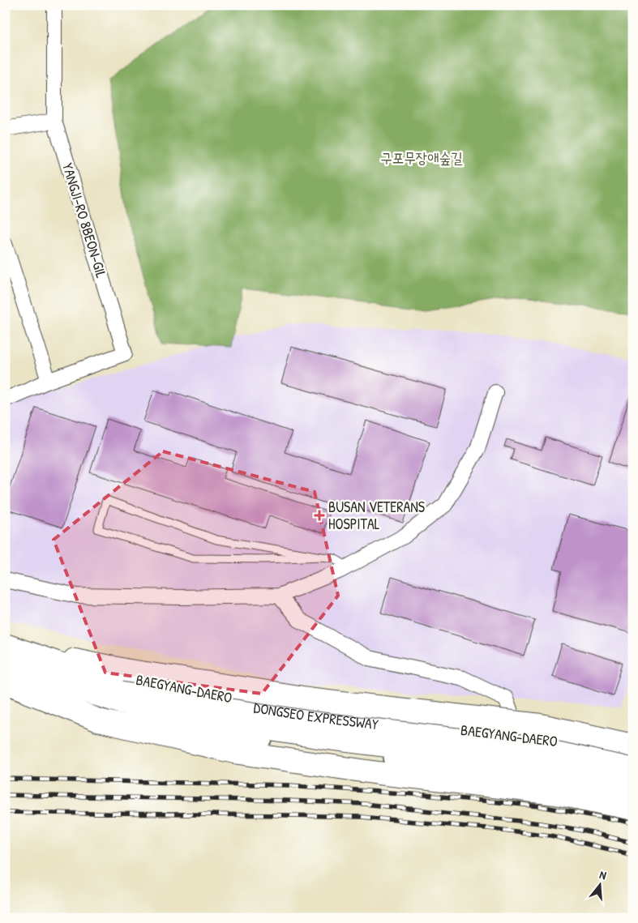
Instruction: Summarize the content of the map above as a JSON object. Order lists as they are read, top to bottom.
{
  "streets": {
    "main road": ["BAEGYANG-DAERO", "DONGSEO EXPRESSWAY"],
    "street": ["YANGJI-RO 8BEON-GIL"]
  },
  "parks": ["구포무장애숲길"],
  "places": {
    "health": ["BUSAN VETERANS HOSPITAL"]
  },
  "north": "top"
}
